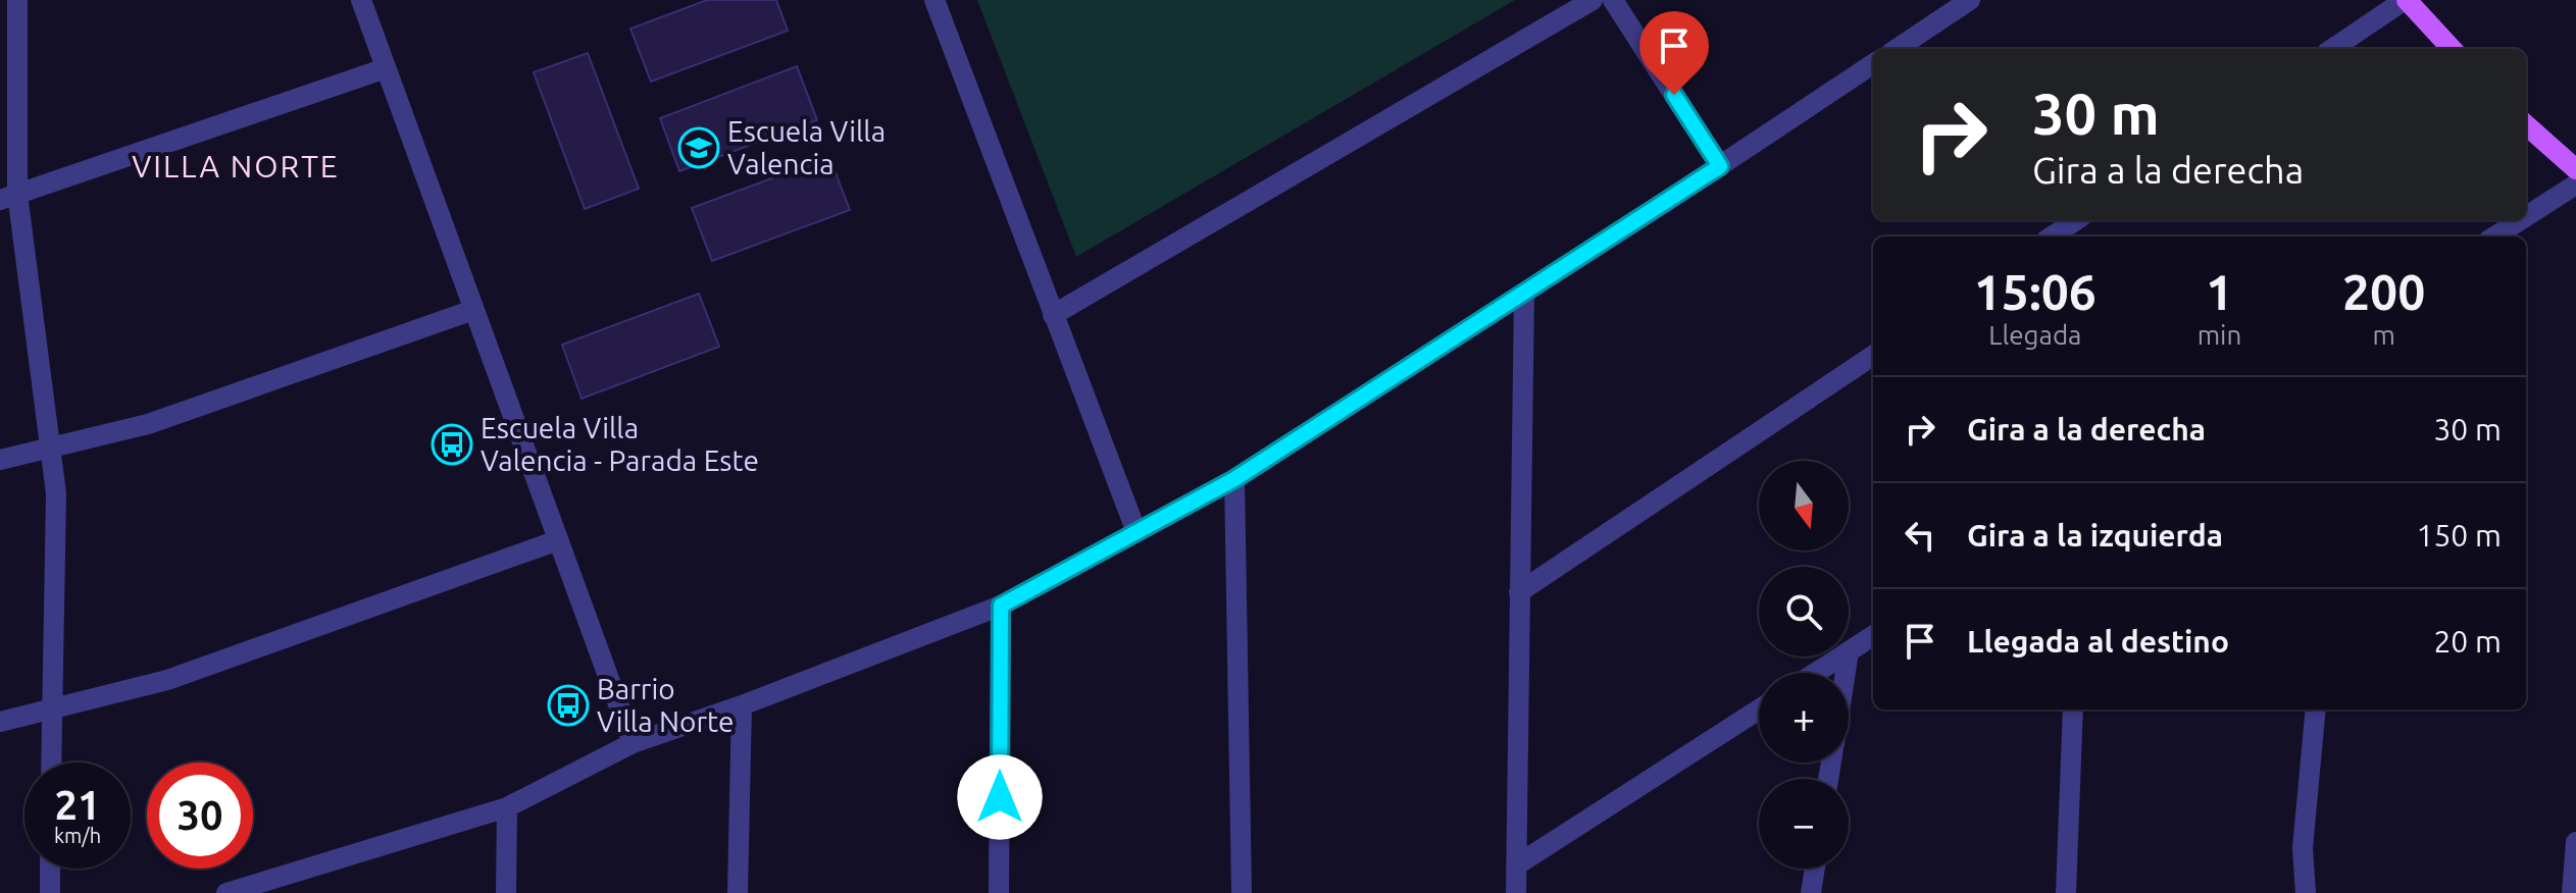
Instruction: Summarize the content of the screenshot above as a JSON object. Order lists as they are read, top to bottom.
{
  "districts": ["VILLA NORTE"],
  "places": {
    "school or university": ["Escuela Villa Valencia"],
    "bus stop": ["Escuela Villa Valencia - Parada Este", "Barrio Villa Norte"]
  },
  "north": "bottom",
  "page": {
    "turn": ["30 m", "Gira a la derecha"],
    "eta": [
      "15:06",
      "Llegada",
      "1",
      "min",
      "200",
      "m"
    ],
    "list": [
      {
        "name": "Gira a la derecha",
        "value": "30 m"
      },
      {
        "name": "Gira a la izquierda",
        "value": "150 m"
      },
      {
        "name": "Llegada al destino",
        "value": "20 m"
      }
    ],
    "map_buttons": ["+", "−"],
    "speed": "21 km/h",
    "limit": "30"
  }
}
